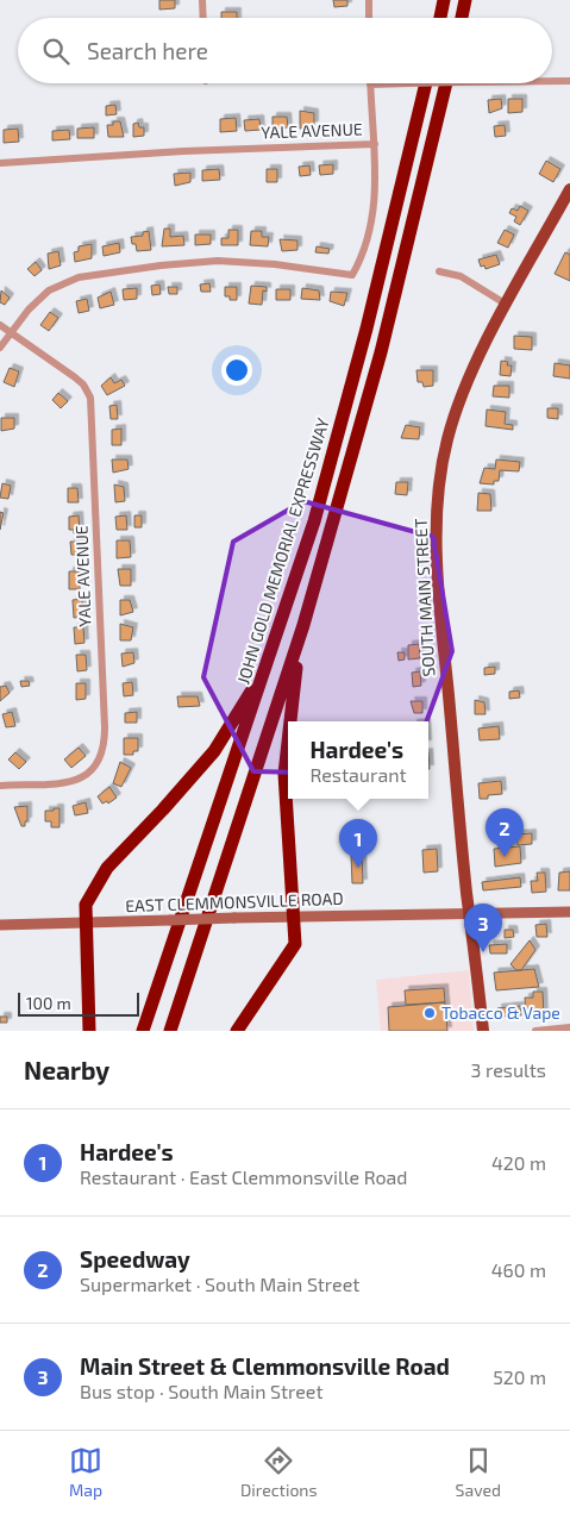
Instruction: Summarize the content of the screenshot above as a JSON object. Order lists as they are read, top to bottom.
{
  "streets": {
    "highway": ["JOHN GOLD MEMORIAL EXPRESSWAY"],
    "main road": ["SOUTH MAIN STREET", "EAST CLEMMONSVILLE ROAD"],
    "street": ["YALE AVENUE"]
  },
  "crossings": [
    ["SOUTH MAIN STREET", "EAST CLEMMONSVILLE ROAD"]
  ],
  "places": ["Tobacco & Vape"],
  "scale_bar": "100 m",
  "page": {
    "search": "Search here",
    "popup": ["Hardee's", "Restaurant"],
    "pins": ["2", "1", "3"],
    "scale": "100 m",
    "heading": ["Nearby", "3 results"],
    "list": [
      {
        "mark": "1",
        "name": "Hardee's",
        "note": "Restaurant · East Clemmonsville Road",
        "value": "420 m"
      },
      {
        "mark": "2",
        "name": "Speedway",
        "note": "Supermarket · South Main Street",
        "value": "460 m"
      },
      {
        "mark": "3",
        "name": "Main Street & Clemmonsville Road",
        "note": "Bus stop · South Main Street",
        "value": "520 m"
      }
    ],
    "nav": ["Map", "Directions", "Saved"]
  }
}
